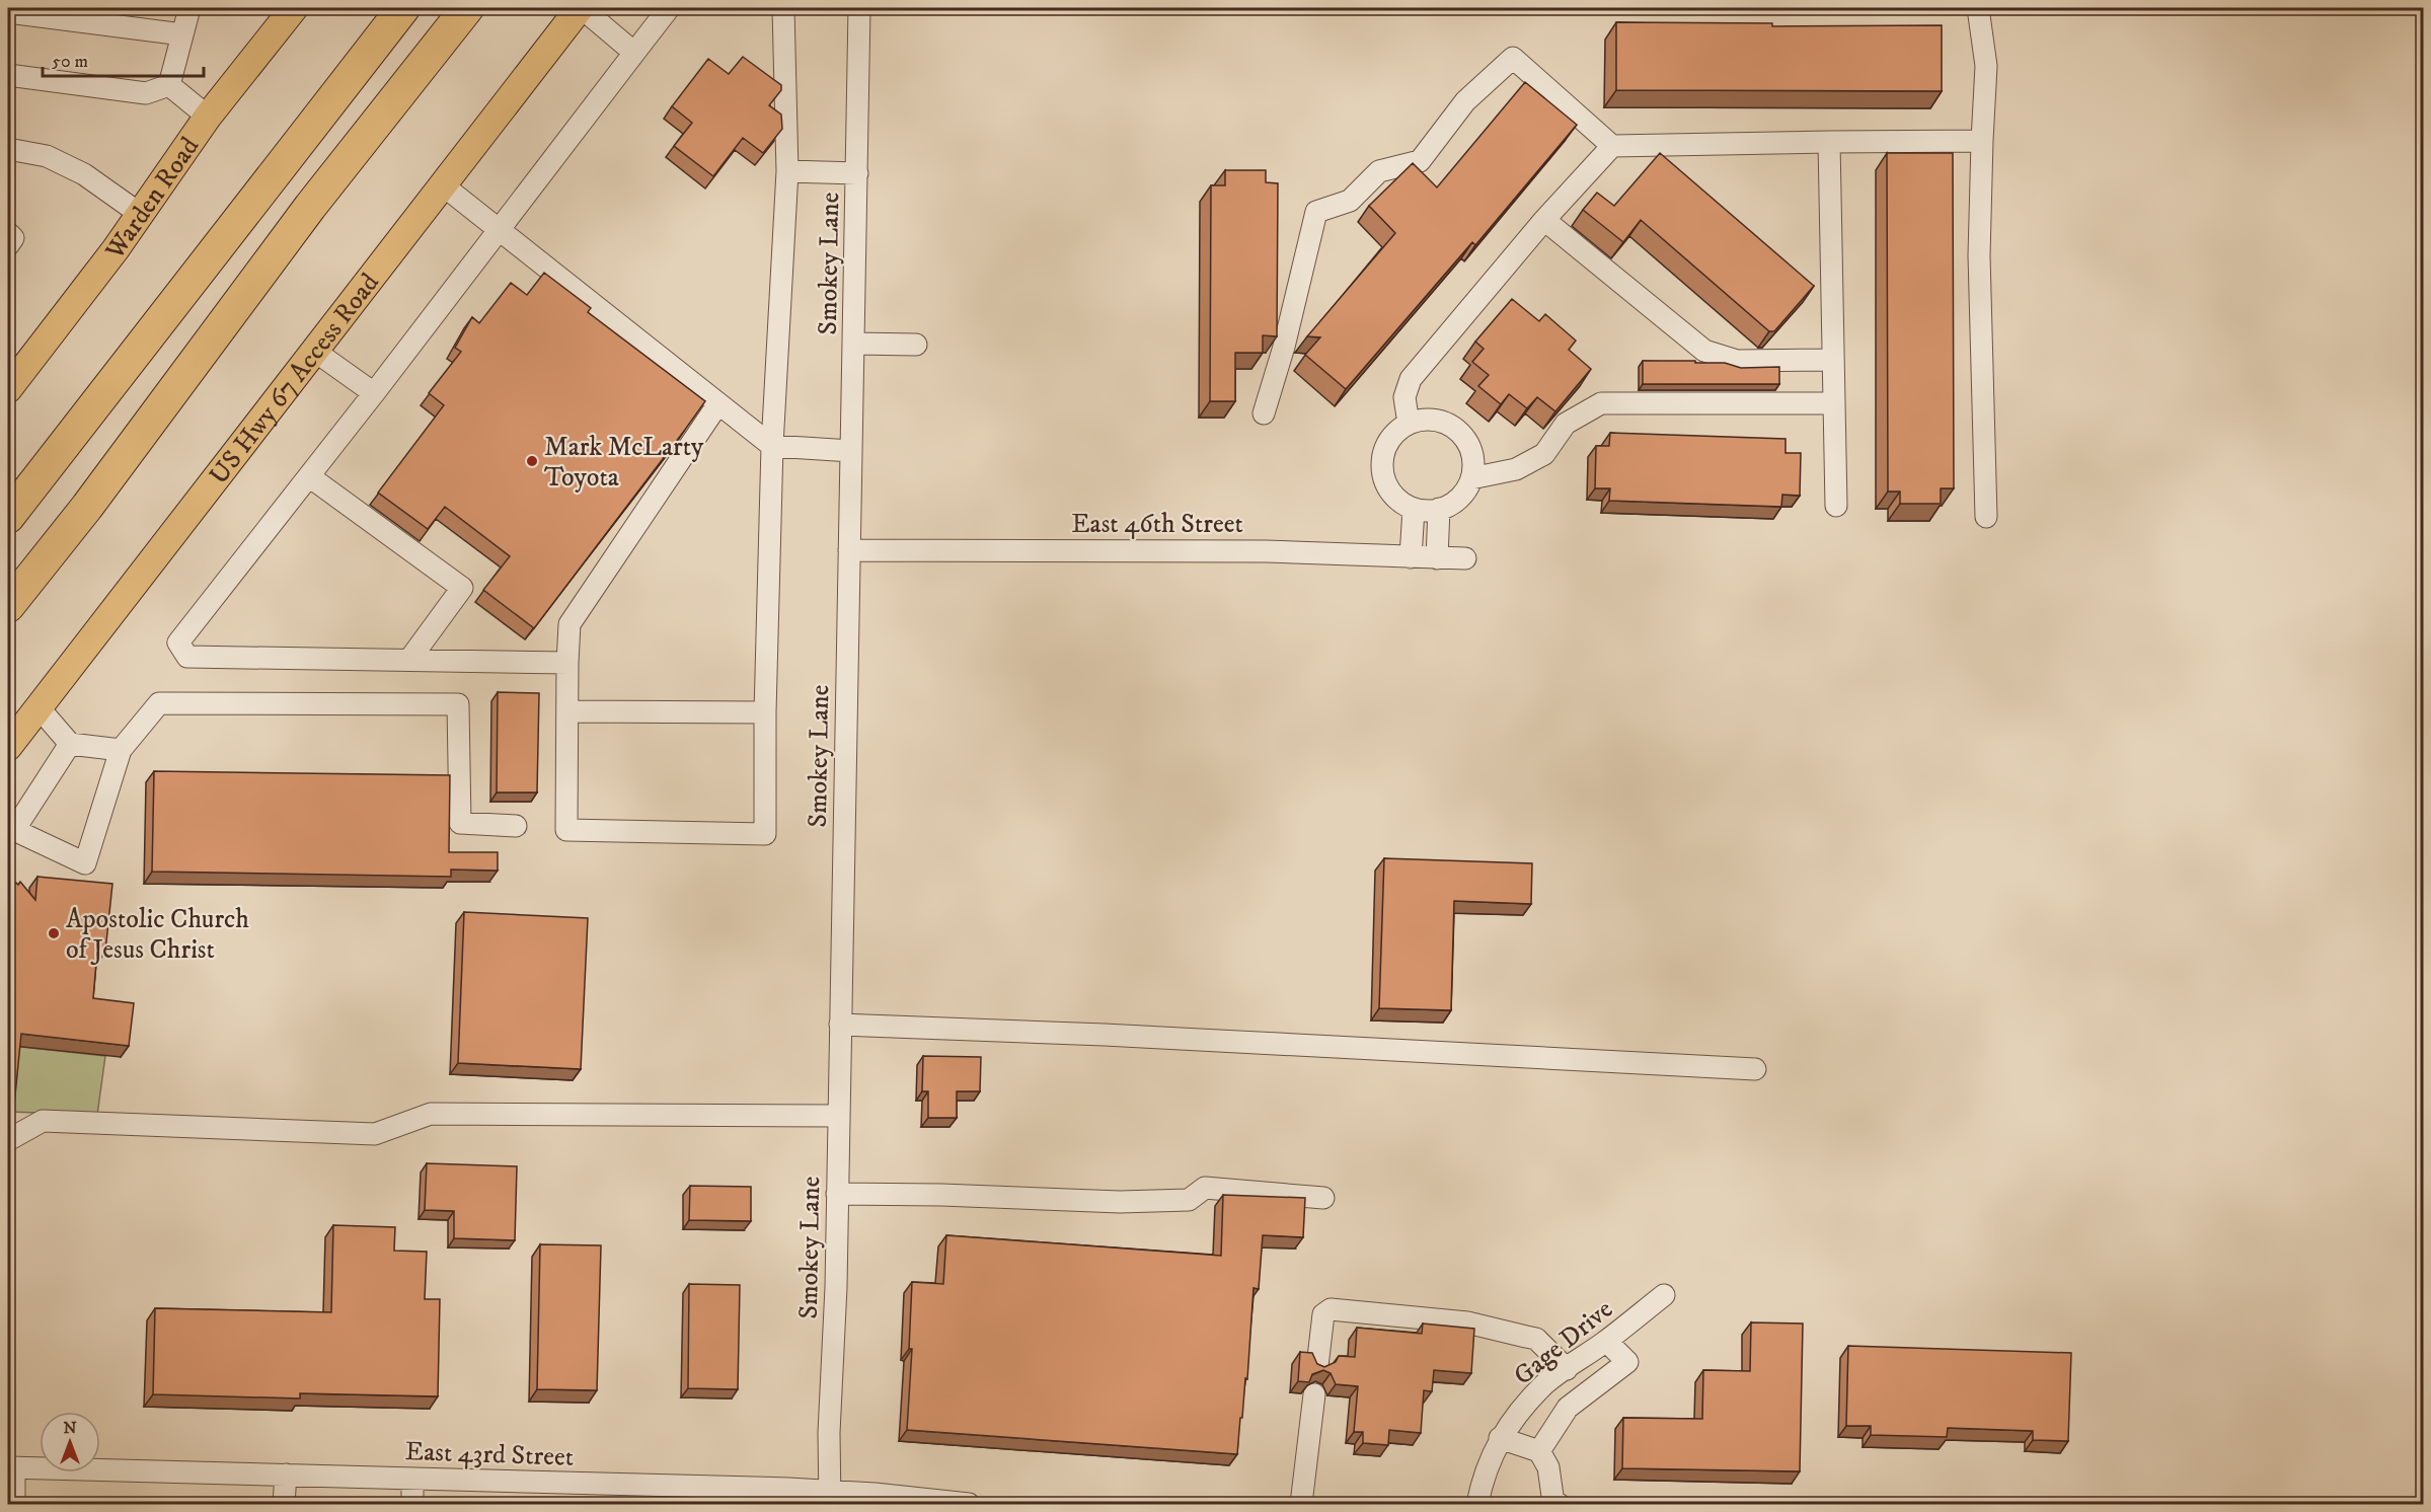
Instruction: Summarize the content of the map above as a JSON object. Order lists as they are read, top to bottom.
{
  "streets": {
    "main road": ["Warden Road", "US Hwy 67 Access Road"],
    "street": [
      "Smokey Lane",
      "East 46th Street",
      "Gage Drive",
      "East 43rd Street"
    ]
  },
  "crossings": [
    ["Smokey Lane", "East 46th Street"],
    ["Smokey Lane", "East 43rd Street"]
  ],
  "places": ["Mark McLarty Toyota", "Apostolic Church of Jesus Christ"],
  "scale_bar": "50 m",
  "north": "top"
}
